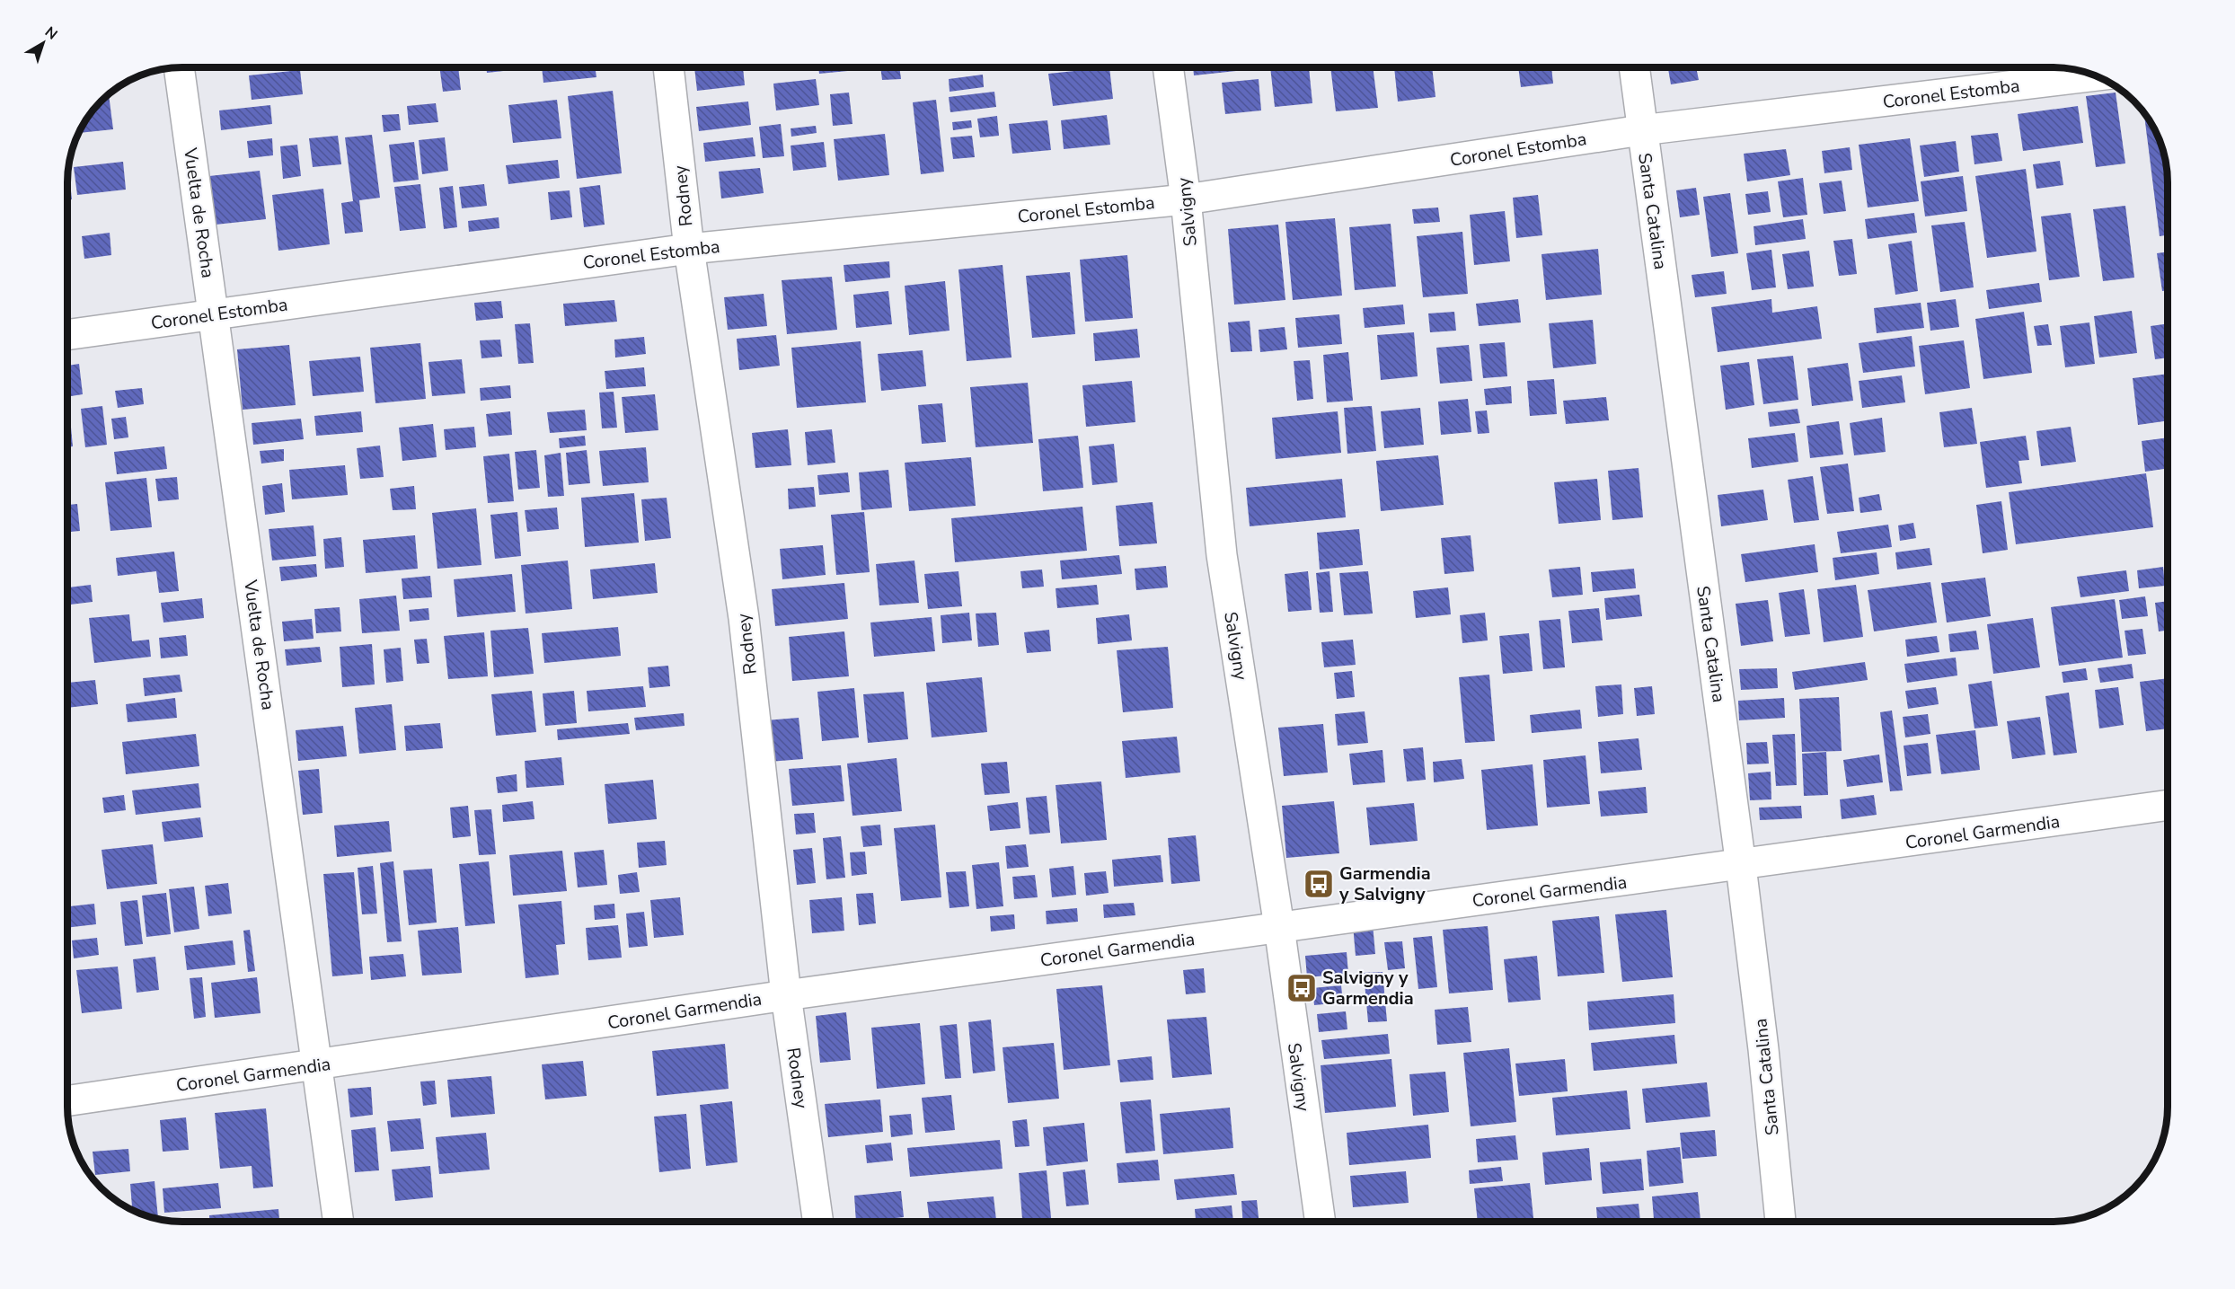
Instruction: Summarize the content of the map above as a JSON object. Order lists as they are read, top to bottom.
{
  "streets": {
    "street": [
      "Coronel Estomba",
      "Rodney",
      "Santa Catalina",
      "Salvigny",
      "Vuelta de Rocha",
      "Coronel Garmendia"
    ]
  },
  "crossings": [
    ["Coronel Estomba", "Rodney"],
    ["Coronel Estomba", "Santa Catalina"],
    ["Coronel Estomba", "Salvigny"],
    ["Coronel Estomba", "Vuelta de Rocha"],
    ["Rodney", "Coronel Garmendia"],
    ["Santa Catalina", "Coronel Garmendia"],
    ["Salvigny", "Coronel Garmendia"],
    ["Vuelta de Rocha", "Coronel Garmendia"]
  ],
  "places": {
    "bus stop": ["Garmendia y Salvigny", "Salvigny y Garmendia"]
  },
  "north": "top right"
}
